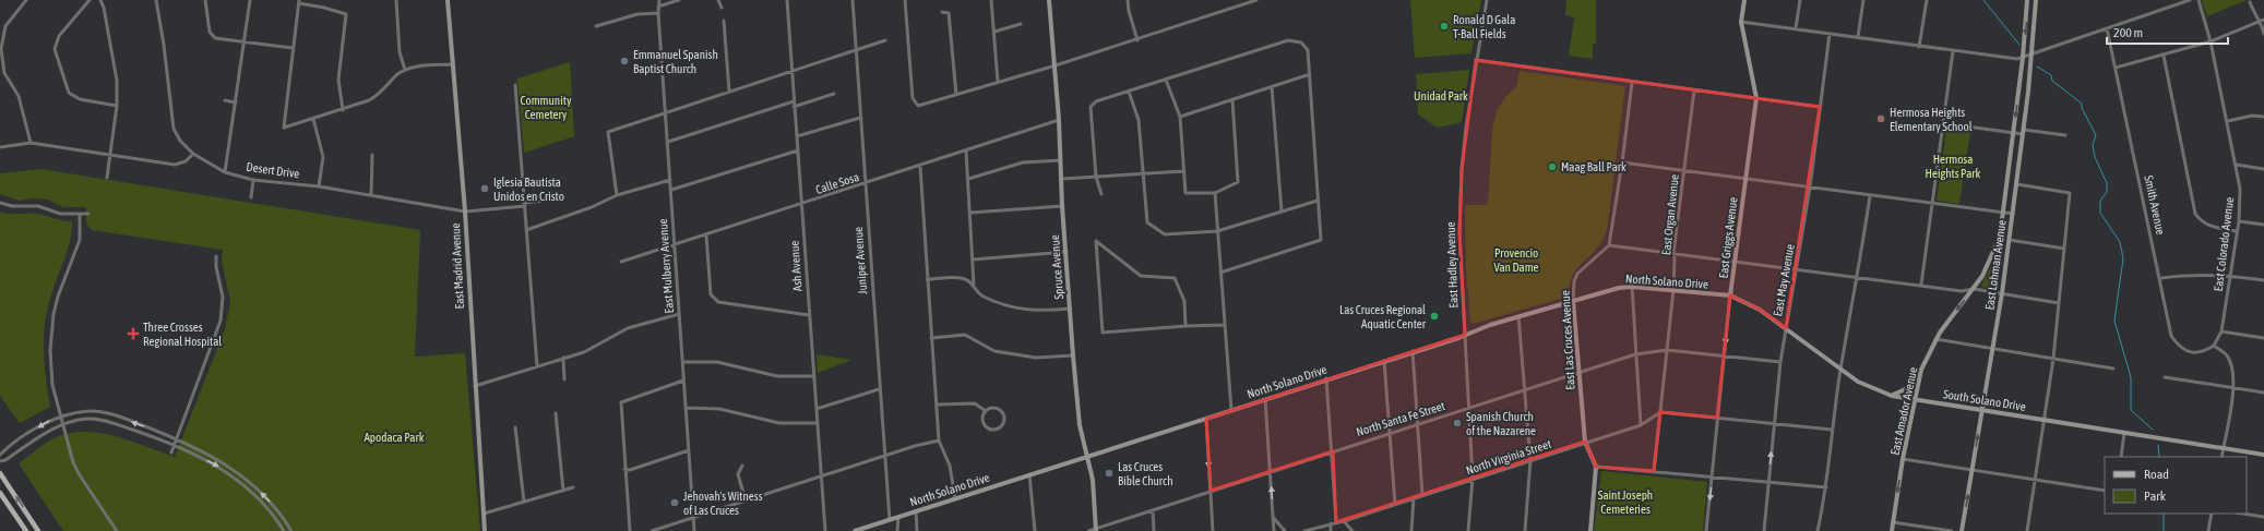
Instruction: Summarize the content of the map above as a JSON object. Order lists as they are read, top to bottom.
{
  "streets": {
    "main road": [
      "East Griggs Avenue",
      "East Lohman Avenue",
      "East Madrid Avenue",
      "Spruce Avenue",
      "North Solano Drive",
      "East Las Cruces Avenue",
      "South Solano Drive",
      "East Amador Avenue"
    ],
    "street": [
      "Desert Drive",
      "Calle Sosa",
      "Smith Avenue",
      "East Organ Avenue",
      "East Colorado Avenue",
      "Juniper Avenue",
      "East Hadley Avenue",
      "East Mulberry Avenue",
      "Ash Avenue",
      "East May Avenue",
      "North Santa Fe Street",
      "North Virginia Street"
    ]
  },
  "crossings": [
    ["Desert Drive", "East Madrid Avenue"],
    ["Calle Sosa", "Juniper Avenue"],
    ["Calle Sosa", "East Mulberry Avenue"],
    ["Calle Sosa", "Ash Avenue"],
    ["Calle Sosa", "Spruce Avenue"],
    ["Smith Avenue", "East Colorado Avenue"],
    ["East Organ Avenue", "North Solano Drive"],
    ["East Organ Avenue", "North Santa Fe Street"],
    ["East Organ Avenue", "North Virginia Street"],
    ["East Griggs Avenue", "North Solano Drive"],
    ["East Griggs Avenue", "South Solano Drive"],
    ["East Griggs Avenue", "North Santa Fe Street"],
    ["Juniper Avenue", "North Solano Drive"],
    ["East Hadley Avenue", "North Solano Drive"],
    ["East Hadley Avenue", "North Santa Fe Street"],
    ["East Hadley Avenue", "North Virginia Street"],
    ["East Lohman Avenue", "South Solano Drive"],
    ["East Lohman Avenue", "East Amador Avenue"],
    ["Spruce Avenue", "North Solano Drive"],
    ["Spruce Avenue", "North Santa Fe Street"],
    ["East May Avenue", "South Solano Drive"],
    ["East May Avenue", "North Santa Fe Street"],
    ["North Solano Drive", "East Las Cruces Avenue"],
    ["North Solano Drive", "South Solano Drive"],
    ["East Las Cruces Avenue", "North Santa Fe Street"],
    ["East Las Cruces Avenue", "North Virginia Street"],
    ["South Solano Drive", "East Amador Avenue"]
  ],
  "one_way": ["East Amador Avenue"],
  "parks": [
    "Unidad Park",
    "Community Cemetery",
    "Hermosa Heights Park",
    "Provencio Van Dame",
    "Apodaca Park",
    "Saint Joseph Cemeteries"
  ],
  "places": {
    "other": [
      "Ronald D Gala T-Ball Fields",
      "Emmanuel Spanish Baptist Church",
      "Hermosa Heights Elementary School",
      "Maag Ball Park",
      "Iglesia Bautista Unidos en Cristo",
      "Las Cruces Regional Aquatic Center",
      "Spanish Church of the Nazarene",
      "Las Cruces Bible Church",
      "Jehovah's Witness of Las Cruces"
    ],
    "health": ["Three Crosses Regional Hospital"]
  },
  "legend": ["Road", "Park"],
  "scale_bar": "200 m"
}
